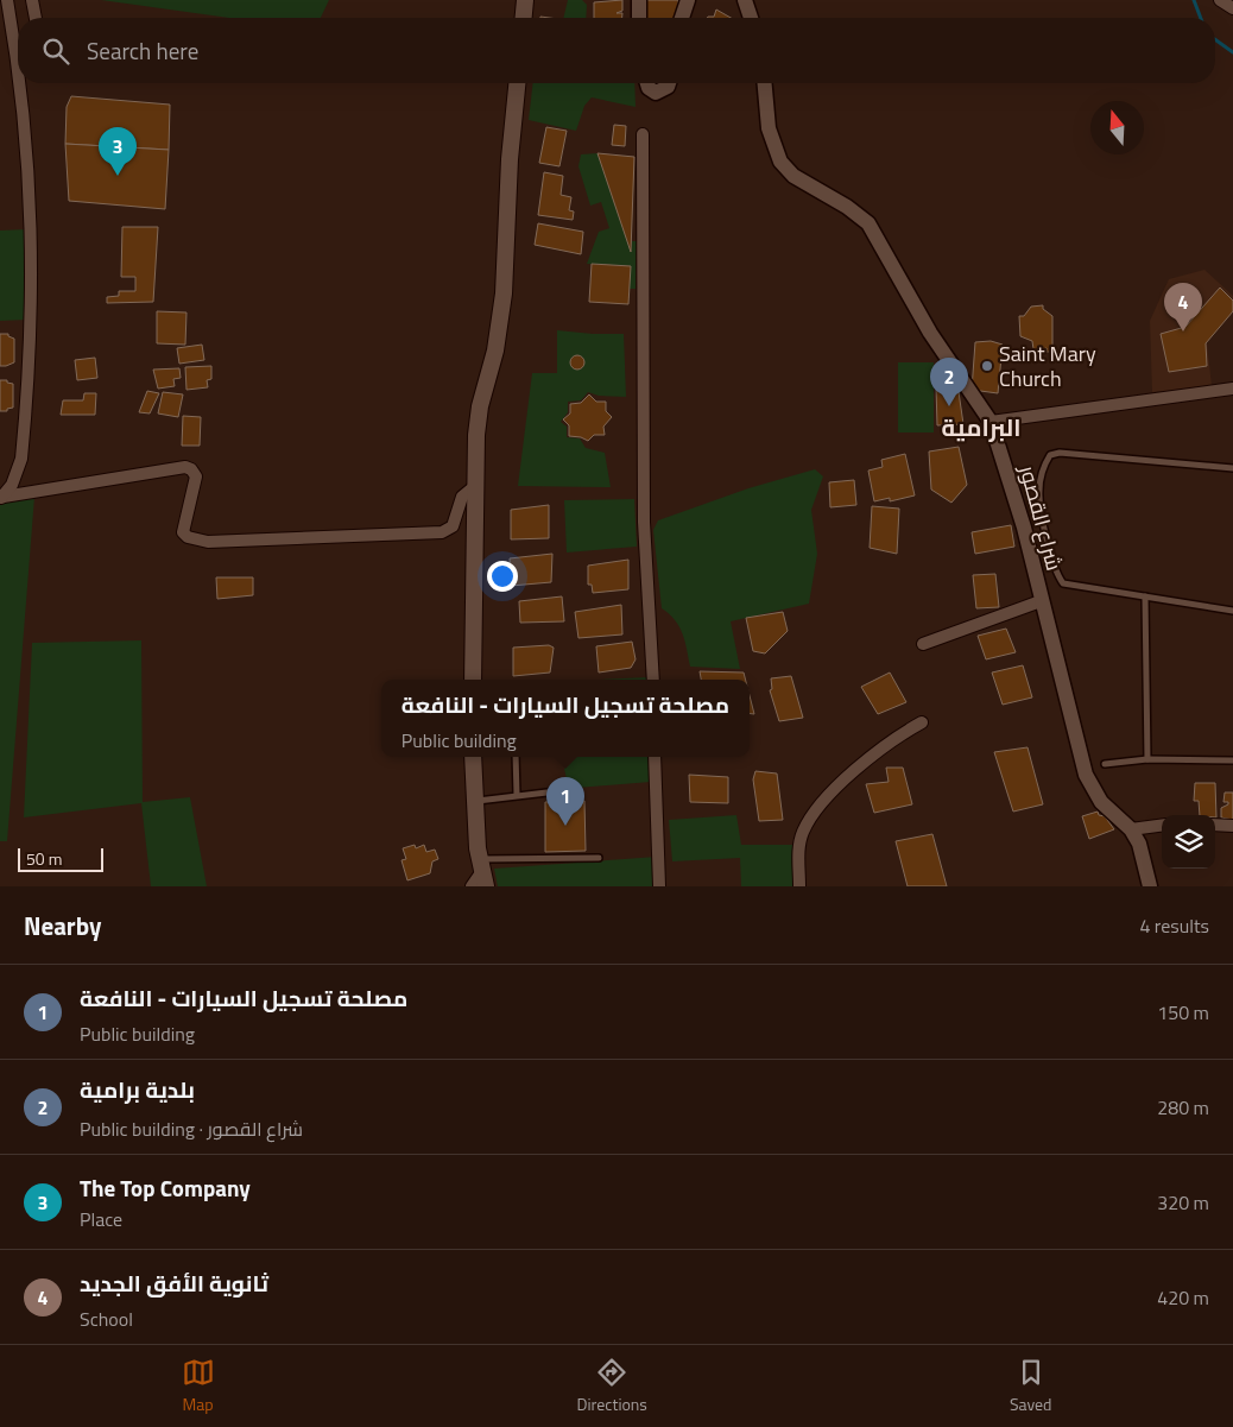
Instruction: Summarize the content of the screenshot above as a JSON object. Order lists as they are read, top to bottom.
{
  "streets": {
    "street": ["شراع القصور"]
  },
  "districts": ["البرامية"],
  "places": ["Saint Mary Church"],
  "scale_bar": "50 m",
  "north": "top",
  "page": {
    "search": "Search here",
    "pins": [
      "3",
      "4",
      "2",
      "1"
    ],
    "popup": ["مصلحة تسجيل السيارات - النافعة", "Public building"],
    "scale": "50 m",
    "heading": ["Nearby", "4 results"],
    "list": [
      {
        "mark": "1",
        "name": "مصلحة تسجيل السيارات - النافعة",
        "note": "Public building",
        "value": "150 m"
      },
      {
        "mark": "2",
        "name": "بلدية برامية",
        "note": "Public building · شراع القصور",
        "value": "280 m"
      },
      {
        "mark": "3",
        "name": "The Top Company",
        "note": "Place",
        "value": "320 m"
      },
      {
        "mark": "4",
        "name": "ثانوية الأفق الجديد",
        "note": "School",
        "value": "420 m"
      }
    ],
    "nav": ["Map", "Directions", "Saved"]
  }
}
